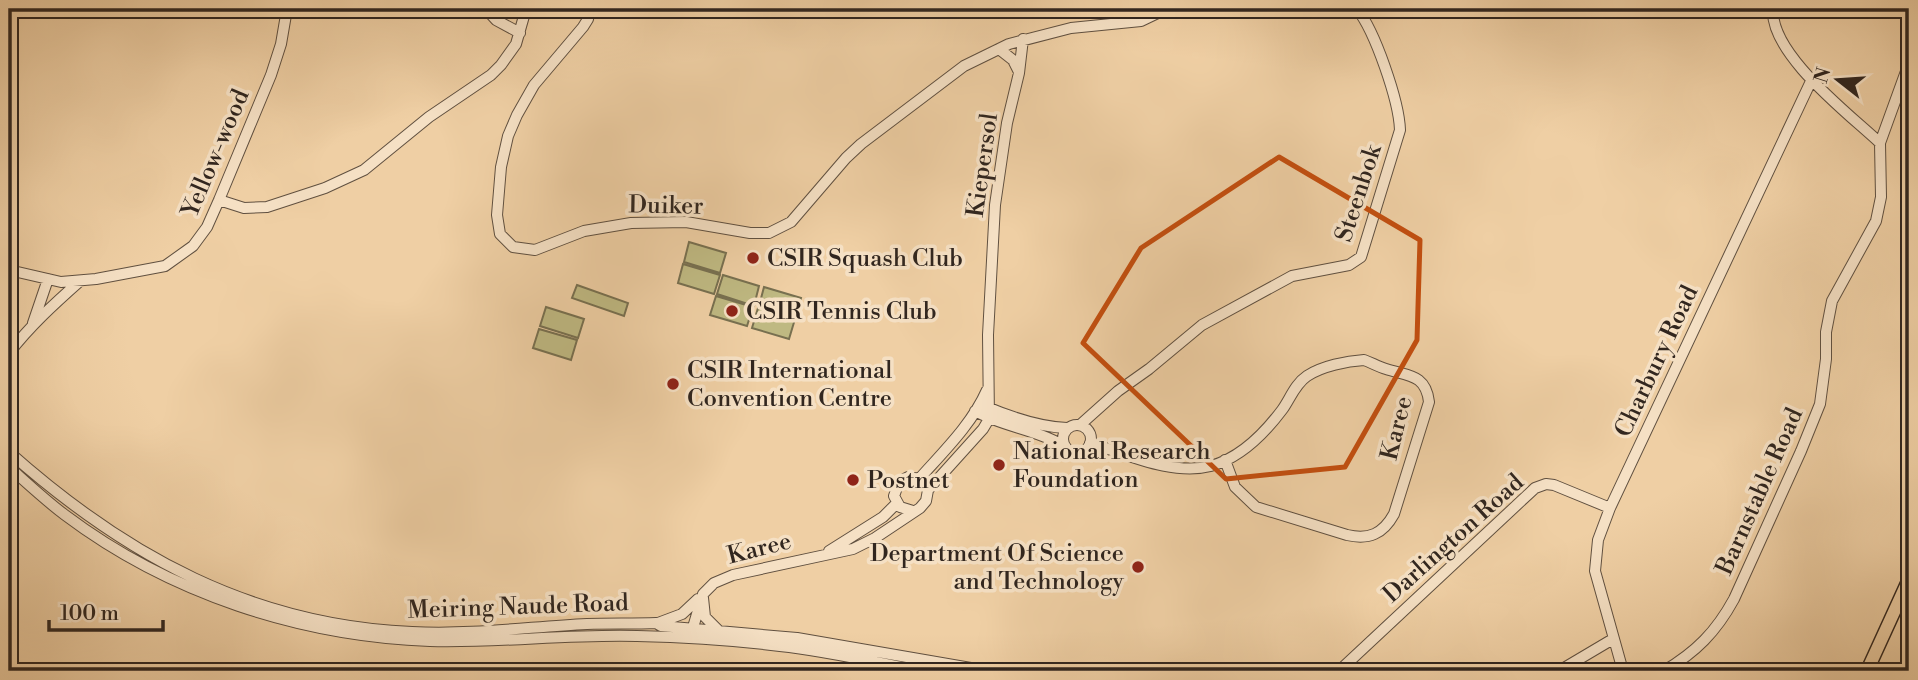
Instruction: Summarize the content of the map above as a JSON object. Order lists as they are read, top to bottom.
{
  "streets": {
    "street": [
      "Yellow-wood",
      "Kiepersol",
      "Steenbok",
      "Duiker",
      "Charbury Road",
      "Karee",
      "Barnstable Road",
      "Darlington Road",
      "Meiring Naude Road"
    ]
  },
  "crossings": [
    ["Kiepersol", "Duiker"],
    ["Steenbok", "Karee"],
    ["Charbury Road", "Darlington Road"],
    ["Karee", "Meiring Naude Road"]
  ],
  "places": [
    "CSIR Squash Club",
    "CSIR Tennis Club",
    "CSIR International Convention Centre",
    "National Research Foundation",
    "Postnet",
    "Department Of Science and Technology"
  ],
  "scale_bar": "100 m",
  "north": "left"
}
